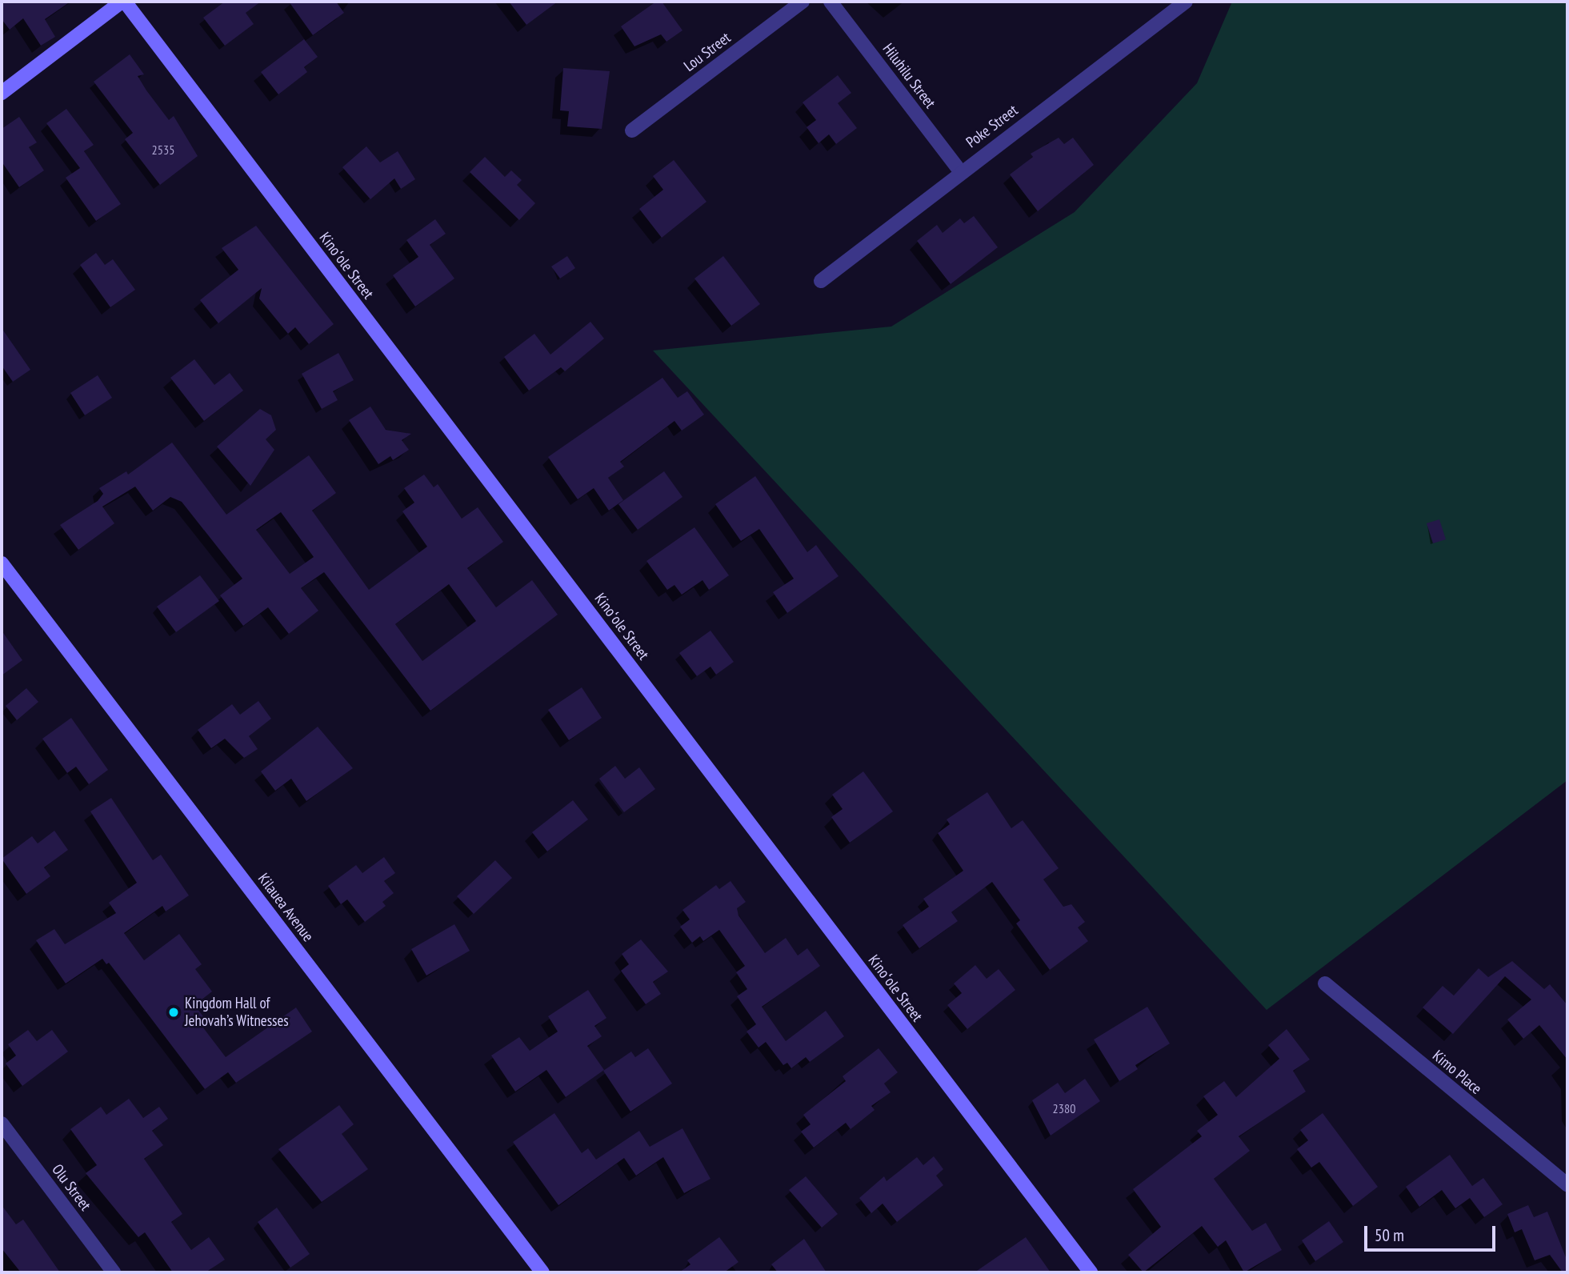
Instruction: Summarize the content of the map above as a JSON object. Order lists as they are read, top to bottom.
{
  "streets": {
    "street": [
      "Lou Street",
      "Hiluhilu Street",
      "Poke Street",
      "Kinoʻole Street",
      "Kilauea Avenue",
      "Kimo Place",
      "Olu Street"
    ]
  },
  "crossings": [
    ["Hiluhilu Street", "Poke Street"]
  ],
  "places": ["Kingdom Hall of Jehovah’s Witnesses"],
  "house_numbers": ["2535", "2380"],
  "scale_bar": "50 m"
}
